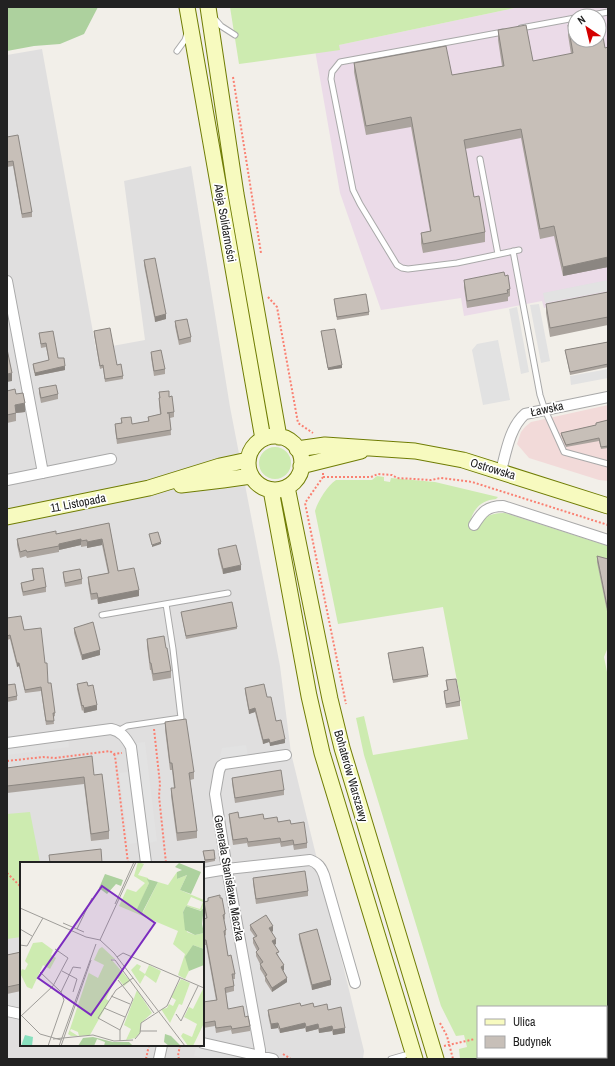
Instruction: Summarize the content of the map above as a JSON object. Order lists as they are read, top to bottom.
{
  "streets": {
    "main road": [
      "Aleja Solidarności",
      "Ostrowska",
      "11 Listopada",
      "Bohaterów Warszawy"
    ],
    "street": ["Ławska", "Generała Stanisława Maczka"]
  },
  "crossings": [
    ["Aleja Solidarności", "Ostrowska"],
    ["Aleja Solidarności", "11 Listopada"],
    ["Aleja Solidarności", "Bohaterów Warszawy"],
    ["Ławska", "Ostrowska"],
    ["Ostrowska", "11 Listopada"],
    ["Ostrowska", "Bohaterów Warszawy"],
    ["11 Listopada", "Bohaterów Warszawy"]
  ],
  "legend": ["Ulica", "Budynek"],
  "north": "top left"
}
